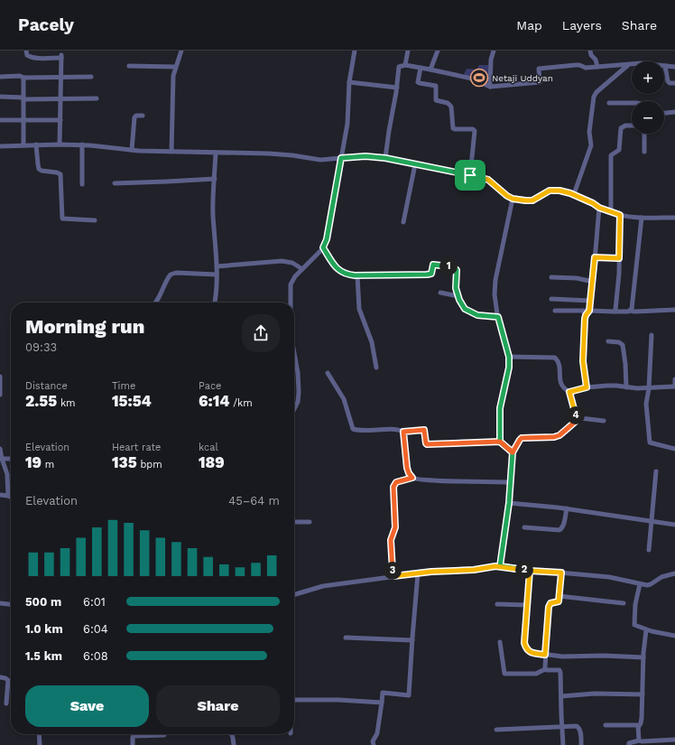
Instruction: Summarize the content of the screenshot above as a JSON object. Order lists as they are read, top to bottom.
{
  "places": {
    "sports": ["Netaji Uddyan"]
  },
  "page": {
    "header": "Pacely",
    "nav": ["Map", "Layers", "Share"],
    "map_buttons": ["+", "−"],
    "pins": [
      "1",
      "4",
      "2",
      "3"
    ],
    "heading": ["Morning run", "09:33"],
    "stats": [
      ["Distance", "2.55 km"],
      ["Time", "15:54"],
      ["Pace", "6:14 /km"],
      ["Elevation", "19 m"],
      ["Heart rate", "135 bpm"],
      ["kcal", "189"]
    ],
    "chart": ["Elevation", "45–64 m"],
    "list": [
      {
        "name": "500 m",
        "note": "6:01"
      },
      {
        "name": "1.0 km",
        "note": "6:04"
      },
      {
        "name": "1.5 km",
        "note": "6:08"
      }
    ],
    "buttons": ["Save", "Share"]
  }
}
